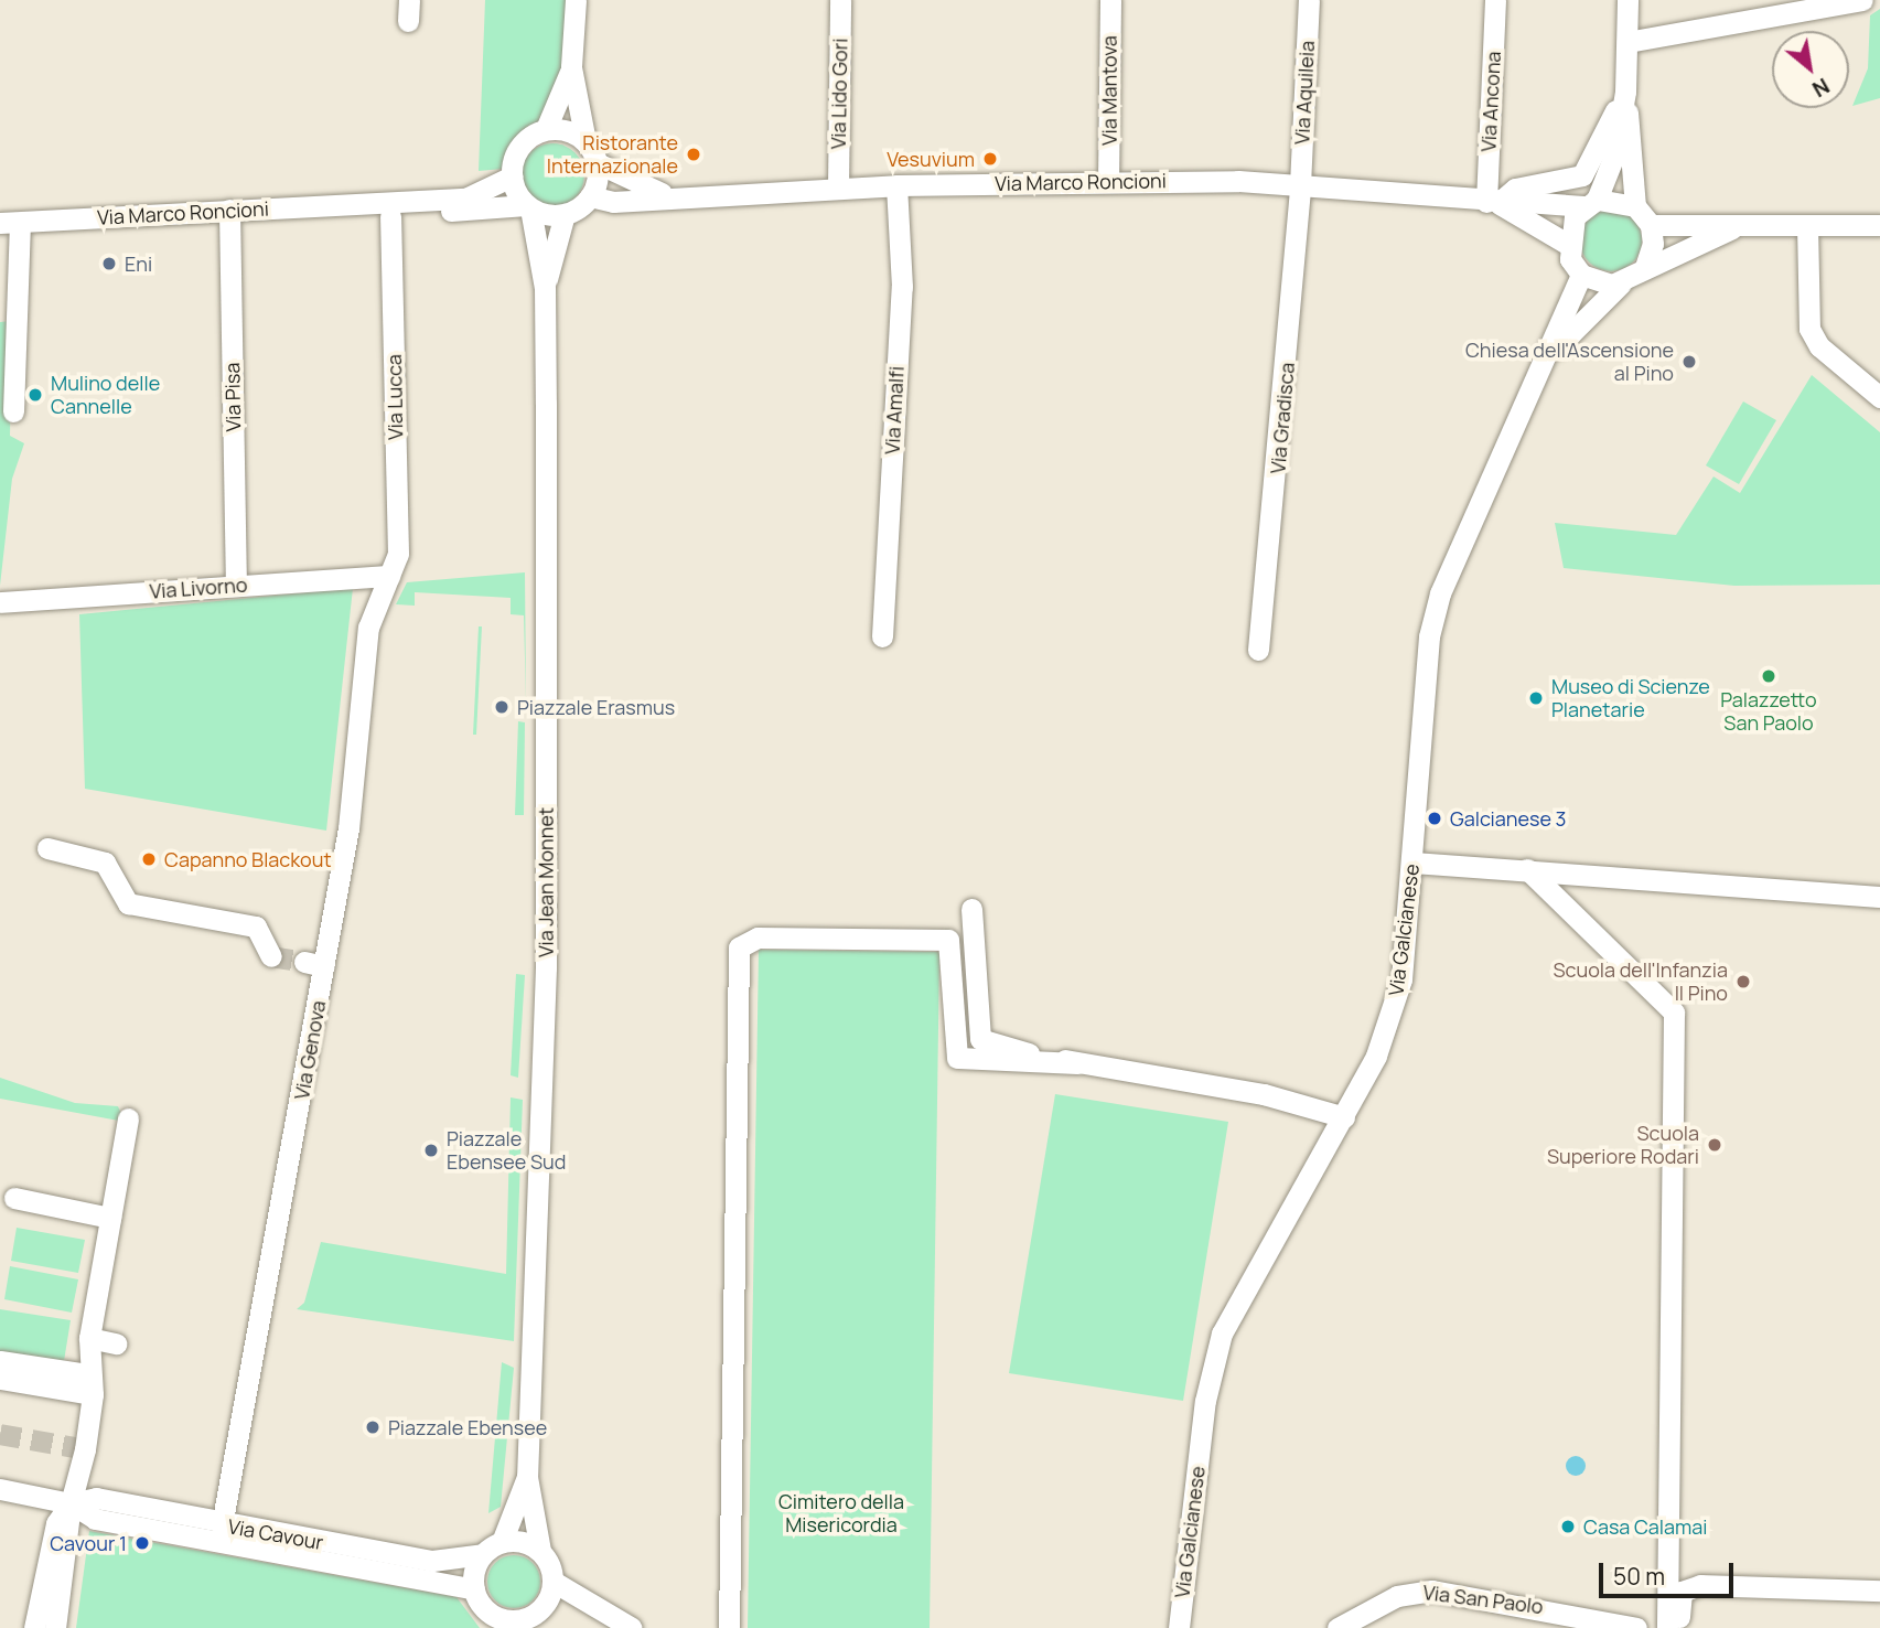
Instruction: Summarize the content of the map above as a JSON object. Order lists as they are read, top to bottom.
{
  "streets": {
    "street": [
      "Via Mantova",
      "Via Aquileia",
      "Via Lido Gori",
      "Via Ancona",
      "Via Marco Roncioni",
      "Via Pisa",
      "Via Lucca",
      "Via Amalfi",
      "Via Gradisca",
      "Via Livorno",
      "Via Jean Monnet",
      "Via Galcianese",
      "Via Genova",
      "Via Cavour",
      "Via San Paolo"
    ]
  },
  "crossings": [
    ["Via Mantova", "Via Marco Roncioni"],
    ["Via Aquileia", "Via Marco Roncioni"],
    ["Via Aquileia", "Via Gradisca"],
    ["Via Lido Gori", "Via Marco Roncioni"],
    ["Via Ancona", "Via Marco Roncioni"],
    ["Via Marco Roncioni", "Via Pisa"],
    ["Via Marco Roncioni", "Via Lucca"],
    ["Via Marco Roncioni", "Via Amalfi"],
    ["Via Marco Roncioni", "Via Gradisca"],
    ["Via Marco Roncioni", "Via Jean Monnet"],
    ["Via Marco Roncioni", "Via Galcianese"],
    ["Via Pisa", "Via Livorno"],
    ["Via Lucca", "Via Livorno"],
    ["Via Lucca", "Via Genova"],
    ["Via Livorno", "Via Genova"],
    ["Via Jean Monnet", "Via Cavour"],
    ["Via Genova", "Via Cavour"]
  ],
  "parks": ["Cimitero della Misericordia"],
  "places": [
    "Ristorante Internazionale",
    "Vesuvium",
    "Eni",
    "Chiesa dell'Ascensione al Pino",
    "Mulino delle Cannelle",
    "Palazzetto San Paolo",
    "Museo di Scienze Planetarie",
    "Piazzale Erasmus",
    "Galcianese 3",
    "Capanno Blackout",
    "Scuola dell'Infanzia Il Pino",
    "Scuola Superiore Rodari",
    "Piazzale Ebensee Sud",
    "Piazzale Ebensee",
    "Casa Calamai",
    "Cavour 1"
  ],
  "scale_bar": "50 m",
  "north": "bottom right"
}
